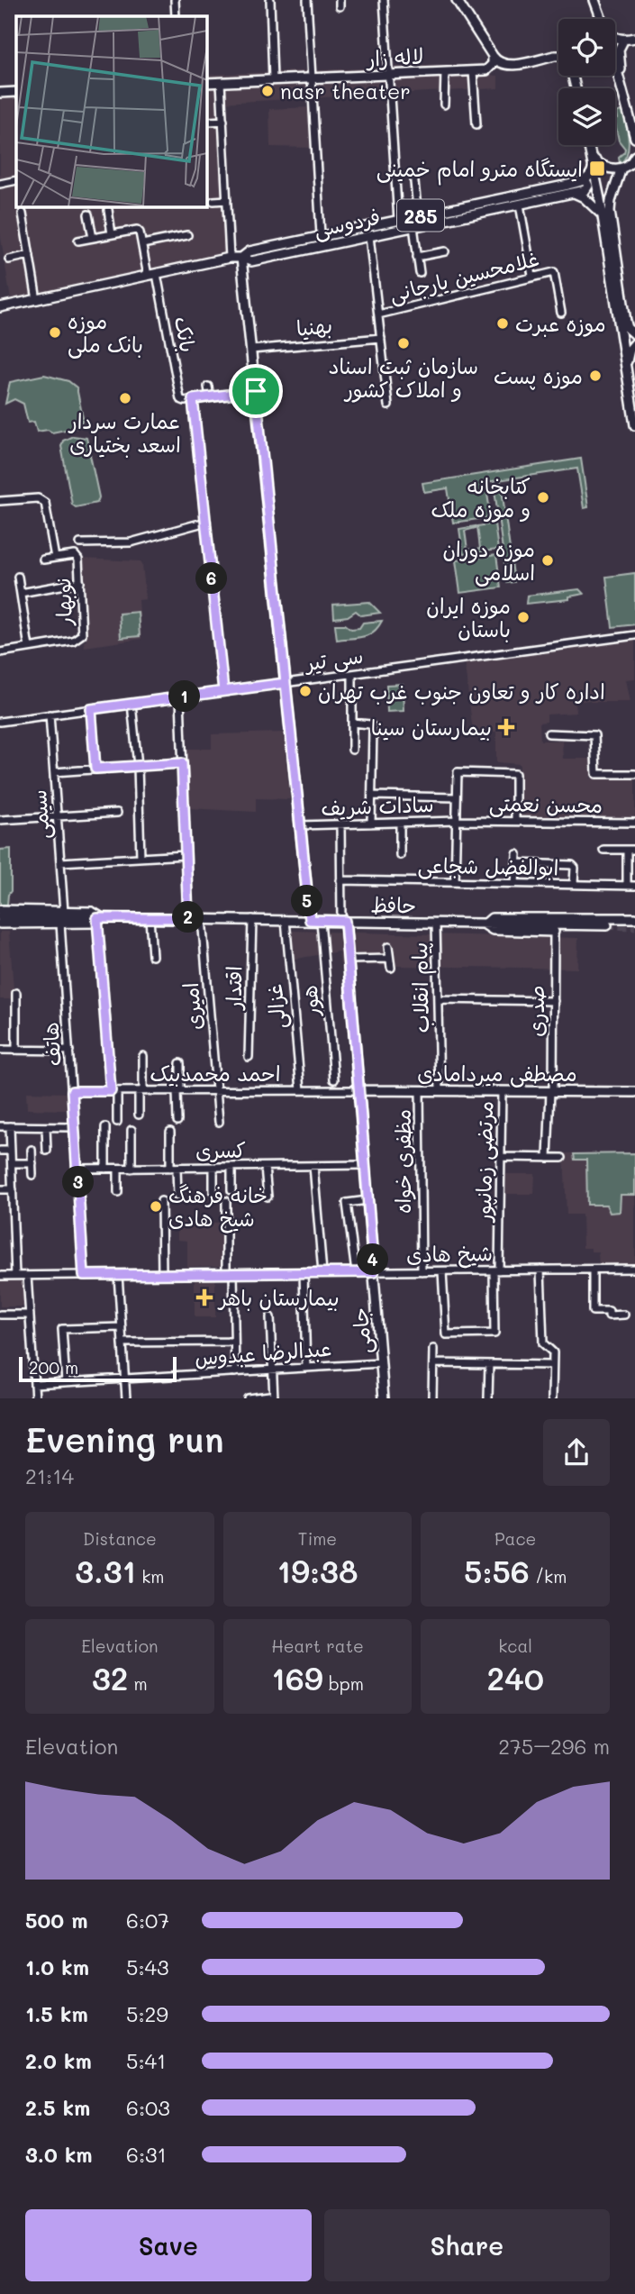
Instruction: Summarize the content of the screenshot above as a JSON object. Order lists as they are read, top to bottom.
{
  "streets": {
    "main road": [
      "لاله زار",
      "285",
      "فردوسی",
      "حافظ",
      "مصطفی میردامادی",
      "جامی"
    ],
    "street": [
      "غلامحسین یارجانی",
      "بهنیا",
      "بانک",
      "نوبهار",
      "سی تیر",
      "محسن نعمتی",
      "سادات شریف",
      "سیمی",
      "ابوالفضل شجاعی",
      "اقتدار",
      "پیام انقلاب",
      "هور",
      "امیری",
      "غزالی",
      "صدری",
      "هاتف",
      "احمد محمدبیک",
      "کسری",
      "مظفری خواه",
      "مرتضی زمانپور",
      "شیخ هادی",
      "عبدالرضا عبدوس"
    ]
  },
  "crossings": [
    ["فردوسی", "بانک"],
    ["سی تیر", "سیمی"],
    ["محسن نعمتی", "سادات شریف"],
    ["سیمی", "حافظ"],
    ["حافظ", "اقتدار"],
    ["حافظ", "پیام انقلاب"],
    ["حافظ", "هور"],
    ["حافظ", "امیری"],
    ["حافظ", "غزالی"],
    ["حافظ", "هاتف"],
    ["حافظ", "جامی"],
    ["پیام انقلاب", "مصطفی میردامادی"],
    ["امیری", "احمد محمدبیک"],
    ["غزالی", "احمد محمدبیک"],
    ["صدری", "مصطفی میردامادی"],
    ["هاتف", "احمد محمدبیک"],
    ["هاتف", "کسری"],
    ["هاتف", "شیخ هادی"],
    ["احمد محمدبیک", "مصطفی میردامادی"],
    ["احمد محمدبیک", "جامی"],
    ["مصطفی میردامادی", "مظفری خواه"],
    ["مصطفی میردامادی", "مرتضی زمانپور"],
    ["مصطفی میردامادی", "جامی"],
    ["کسری", "جامی"],
    ["مظفری خواه", "شیخ هادی"],
    ["مرتضی زمانپور", "شیخ هادی"],
    ["شیخ هادی", "جامی"],
    ["جامی", "عبدالرضا عبدوس"]
  ],
  "places": {
    "other": [
      "nasr theater",
      "موزه عبرت",
      "موزه بانک ملی",
      "سازمان ثبت اسناد و املاک کشور",
      "موزه پست",
      "عمارت سردار اسعد بختیاری",
      "کتابخانه و موزه ملک",
      "موزه دوران اسلامی",
      "موزه ایران باستان",
      "اداره کار و تعاون جنوب غرب تهران",
      "خانه فرهنگ شیخ هادی"
    ],
    "transit": ["ایستگاه مترو امام خمینی"],
    "health": ["بیمارستان سینا", "بیمارستان باهر"]
  },
  "scale_bar": "200 m",
  "page": {
    "pins": [
      "6",
      "1",
      "5",
      "2",
      "3",
      "4"
    ],
    "scale": "200 m",
    "heading": ["Evening run", "21:14"],
    "stats": [
      ["Distance", "3.31 km"],
      ["Time", "19:38"],
      ["Pace", "5:56 /km"],
      ["Elevation", "32 m"],
      ["Heart rate", "169 bpm"],
      ["kcal", "240"]
    ],
    "chart": ["Elevation", "275–296 m"],
    "list": [
      {
        "name": "500 m",
        "note": "6:07"
      },
      {
        "name": "1.0 km",
        "note": "5:43"
      },
      {
        "name": "1.5 km",
        "note": "5:29"
      },
      {
        "name": "2.0 km",
        "note": "5:41"
      },
      {
        "name": "2.5 km",
        "note": "6:03"
      },
      {
        "name": "3.0 km",
        "note": "6:31"
      }
    ],
    "buttons": ["Save", "Share"]
  }
}
